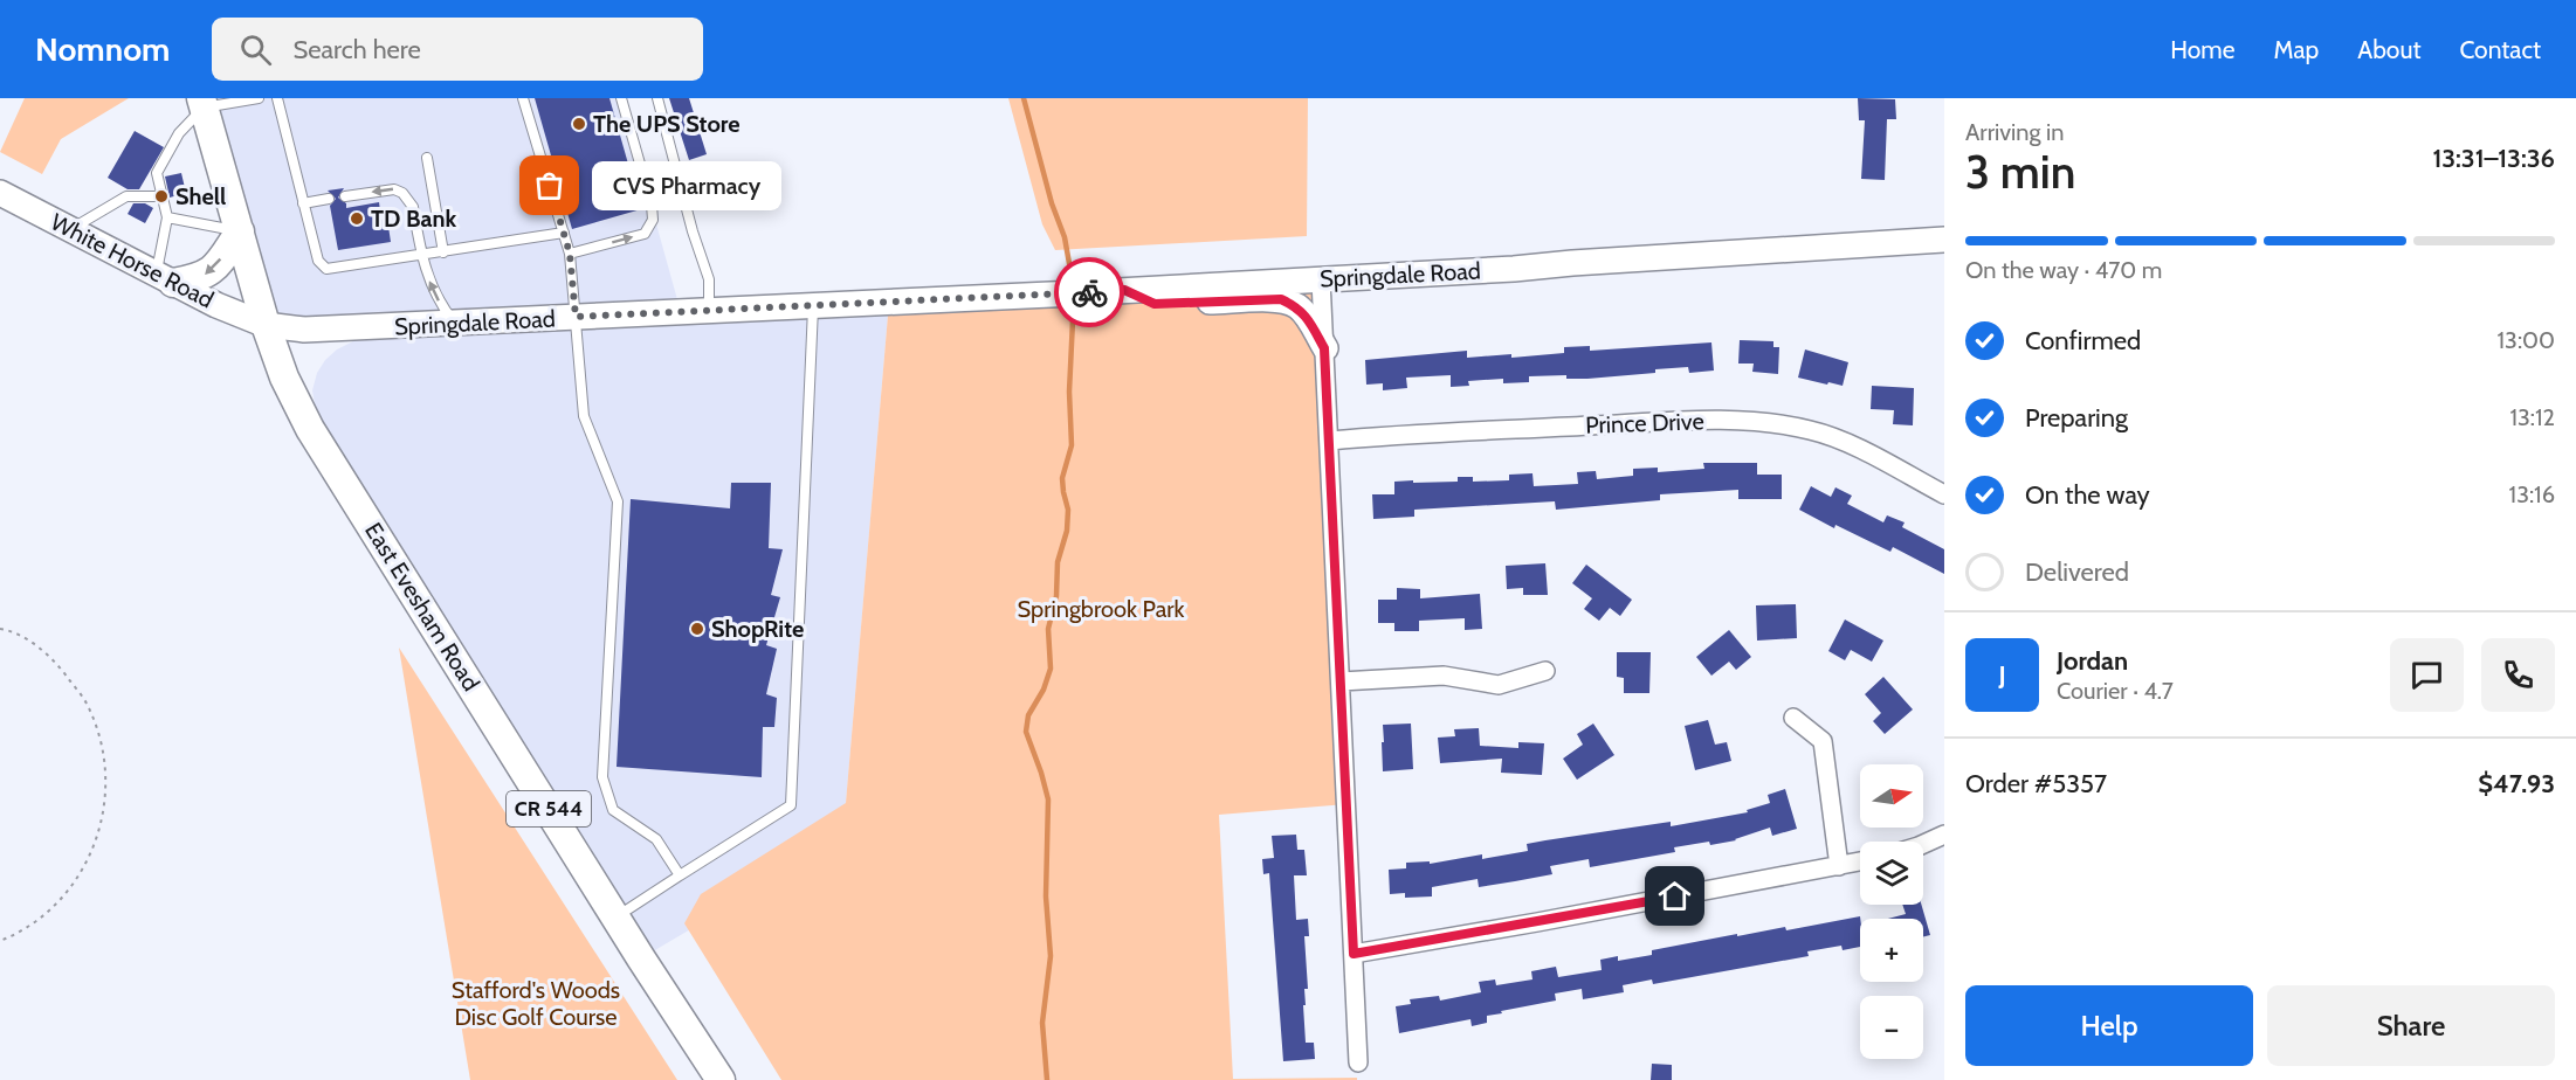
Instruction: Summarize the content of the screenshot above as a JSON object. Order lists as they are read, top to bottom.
{
  "streets": {
    "main road": [
      "White Horse Road",
      "Springdale Road",
      "East Evesham Road",
      "CR 544"
    ],
    "street": ["Prince Drive"]
  },
  "crossings": [
    ["White Horse Road", "Springdale Road"],
    ["White Horse Road", "East Evesham Road"],
    ["Springdale Road", "East Evesham Road"]
  ],
  "parks": ["Springbrook Park", "Stafford's Woods Disc Golf Course"],
  "places": [
    "The UPS Store",
    "CVS Pharmacy",
    "Shell",
    "TD Bank",
    "ShopRite"
  ],
  "north": "right",
  "page": {
    "header": "Nomnom",
    "search": "Search here",
    "nav": [
      "Home",
      "Map",
      "About",
      "Contact"
    ],
    "heading": ["3 min", "Arriving in", "13:31–13:36"],
    "panel": [
      "Jordan",
      "Courier · 4.7",
      "Order #5357",
      "$47.93"
    ],
    "bubble": "CVS Pharmacy",
    "bar": "On the way · 470 m",
    "list": [
      ["Confirmed", "13:00"],
      ["Preparing", "13:12"],
      ["On the way", "13:16"],
      "Delivered"
    ],
    "round": "J",
    "map_buttons": ["+", "−"],
    "buttons": ["Help", "Share"]
  }
}
